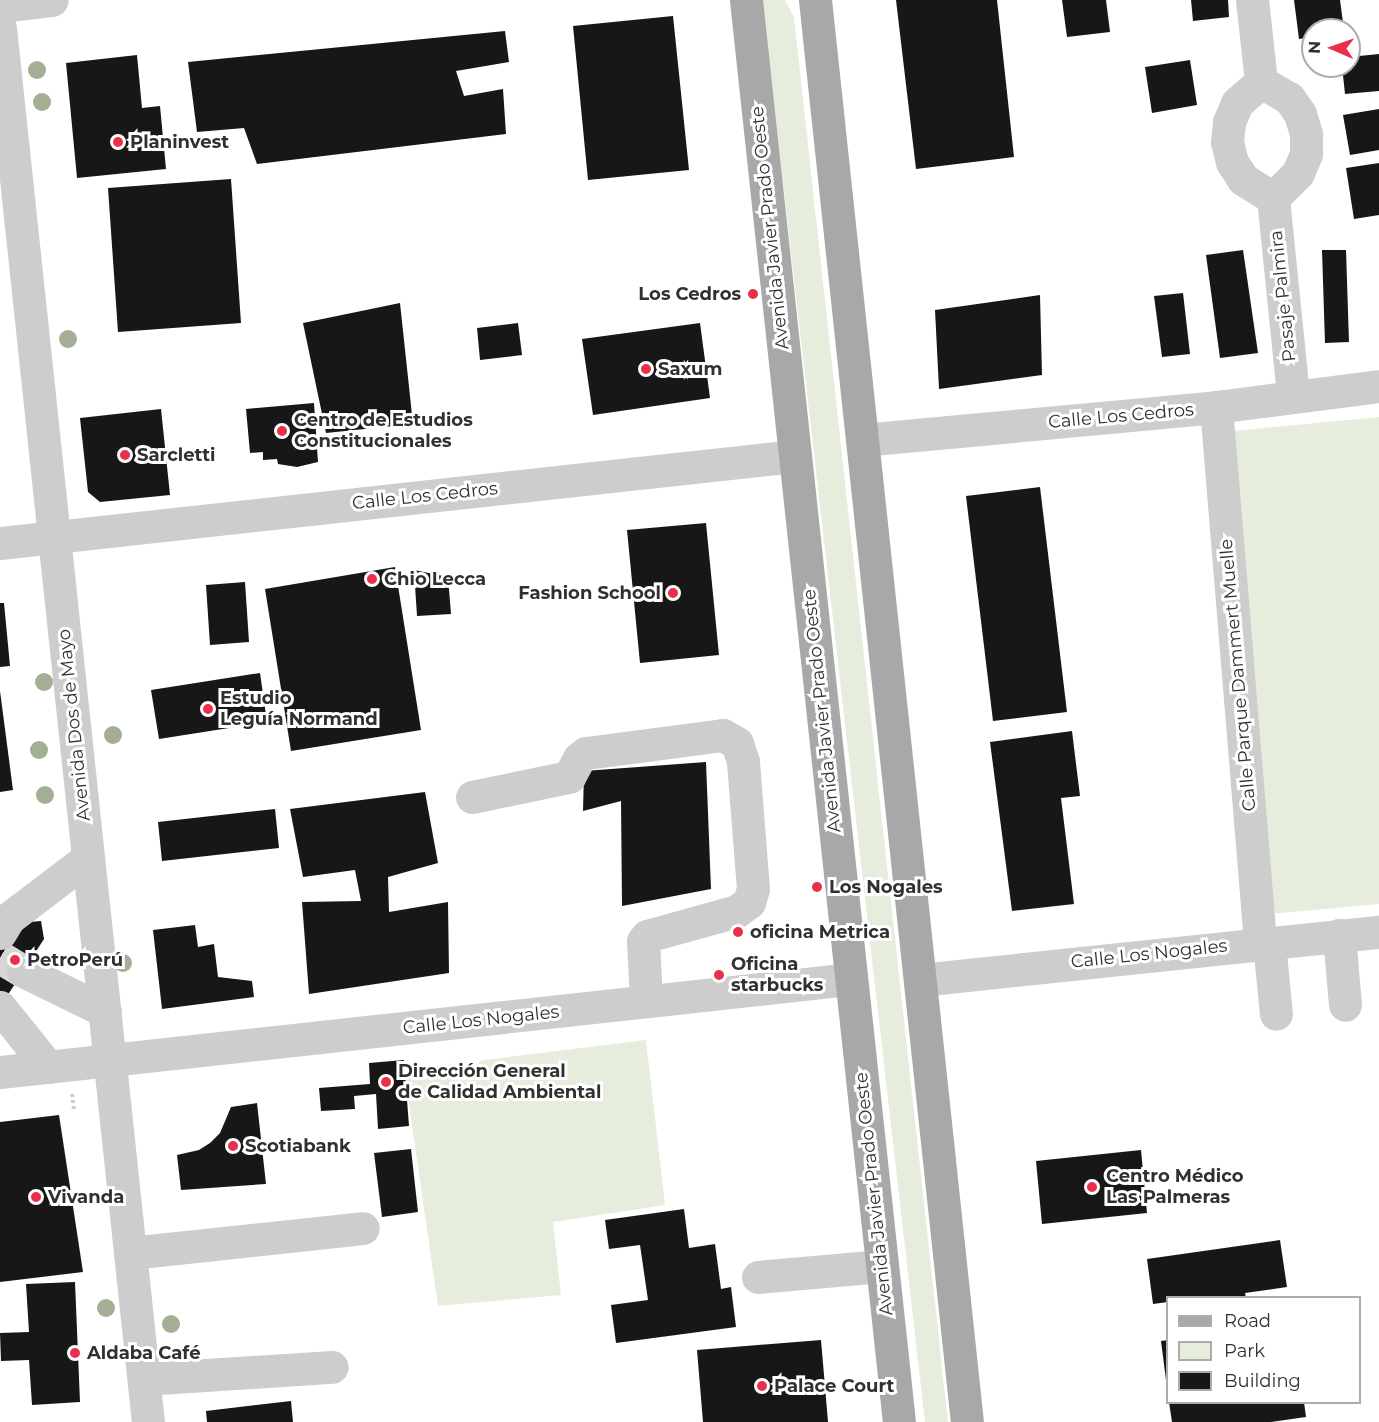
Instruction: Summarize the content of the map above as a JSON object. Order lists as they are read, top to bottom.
{
  "streets": {
    "main road": ["Avenida Javier Prado Oeste"],
    "street": [
      "Pasaje Palmira",
      "Calle Los Cedros",
      "Calle Parque Dammert Muelle",
      "Avenida Dos de Mayo",
      "Calle Los Nogales"
    ]
  },
  "crossings": [
    ["Avenida Javier Prado Oeste", "Calle Los Cedros"],
    ["Avenida Javier Prado Oeste", "Calle Los Nogales"],
    ["Pasaje Palmira", "Calle Los Cedros"],
    ["Calle Los Cedros", "Calle Parque Dammert Muelle"],
    ["Calle Los Cedros", "Avenida Dos de Mayo"],
    ["Calle Parque Dammert Muelle", "Calle Los Nogales"],
    ["Avenida Dos de Mayo", "Calle Los Nogales"]
  ],
  "places": [
    "Planinvest",
    "Los Cedros",
    "Saxum",
    "Centro de Estudios Constitucionales",
    "Sarcletti",
    "Chio Lecca",
    "Fashion School",
    "Estudio Leguía Normand",
    "Los Nogales",
    "oficina Metrica",
    "PetroPerú",
    "Oficina starbucks",
    "Dirección General de Calidad Ambiental",
    "Scotiabank",
    "Centro Médico Las Palmeras",
    "Vivanda",
    "Aldaba Café",
    "Palace Court"
  ],
  "legend": ["Road", "Park", "Building"],
  "north": "left"
}
